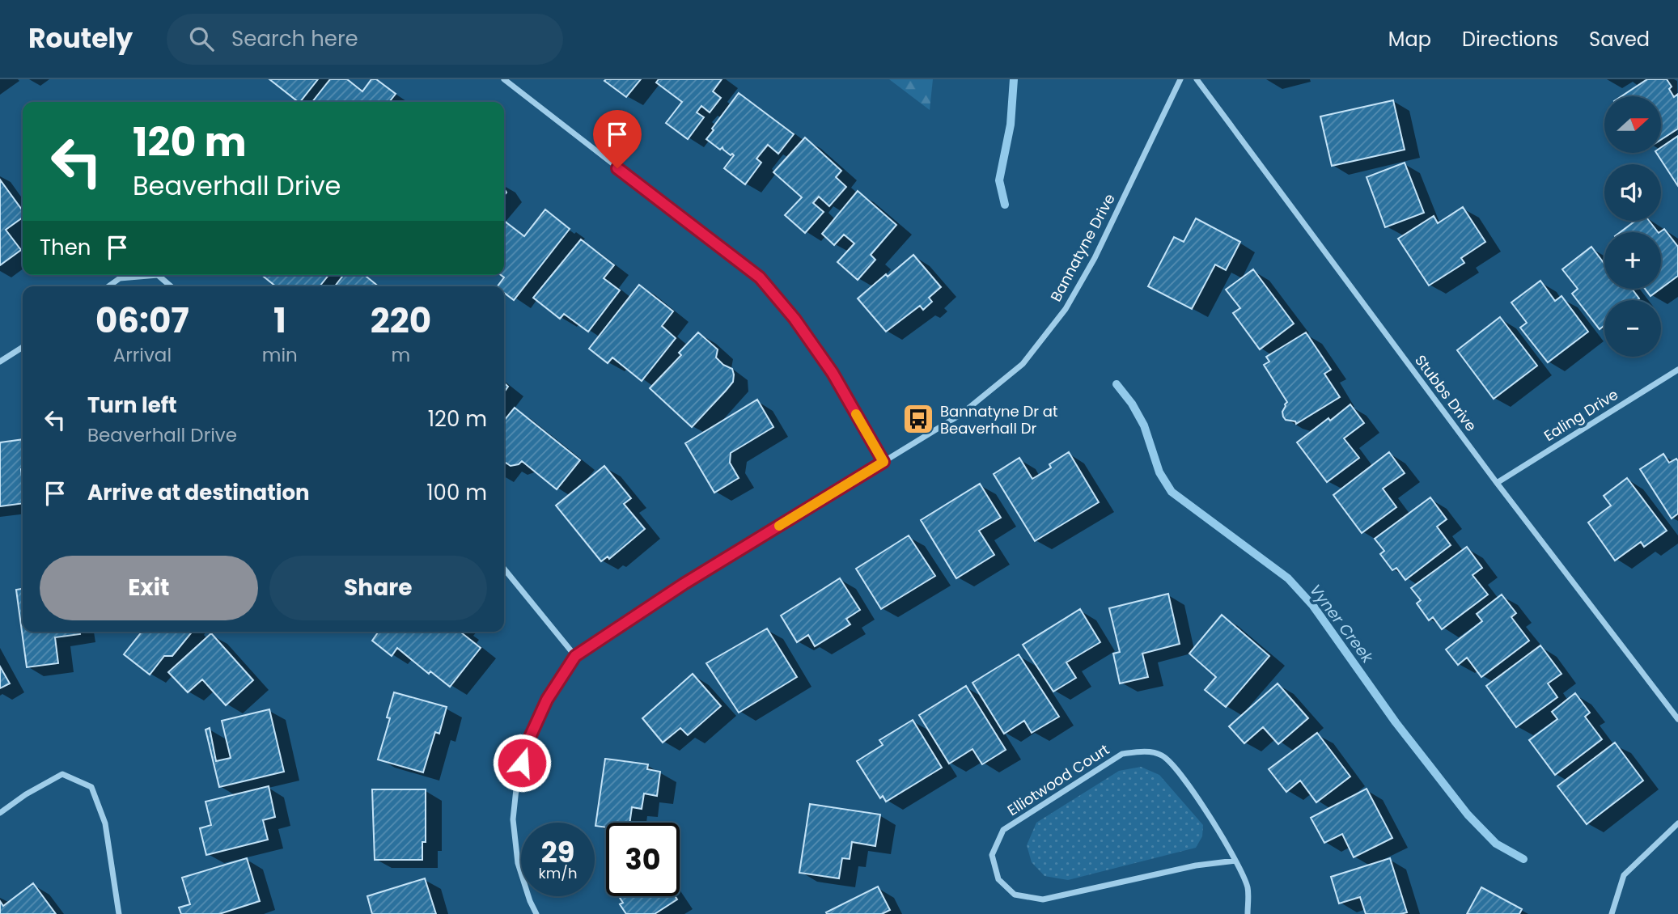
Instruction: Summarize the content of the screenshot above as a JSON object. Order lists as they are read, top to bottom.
{
  "streets": {
    "street": [
      "Bannatyne Drive",
      "Stubbs Drive",
      "Ealing Drive",
      "Elliotwood Court"
    ]
  },
  "crossings": [
    ["Stubbs Drive", "Ealing Drive"]
  ],
  "water": ["Vyner Creek"],
  "places": {
    "bus stop": ["Bannatyne Dr at Beaverhall Dr"]
  },
  "north": "right",
  "page": {
    "header": "Routely",
    "search": "Search here",
    "nav": ["Map", "Directions", "Saved"],
    "map_buttons": ["+", "−"],
    "turn": ["120 m", "Beaverhall Drive"],
    "then": "Then",
    "eta": [
      "06:07",
      "Arrival",
      "1",
      "min",
      "220",
      "m"
    ],
    "list": [
      {
        "name": "Turn left",
        "note": "Beaverhall Drive",
        "value": "120 m"
      },
      {
        "name": "Arrive at destination",
        "value": "100 m"
      }
    ],
    "buttons": ["Exit", "Share"],
    "speed": "29 km/h",
    "limit": "30"
  }
}
